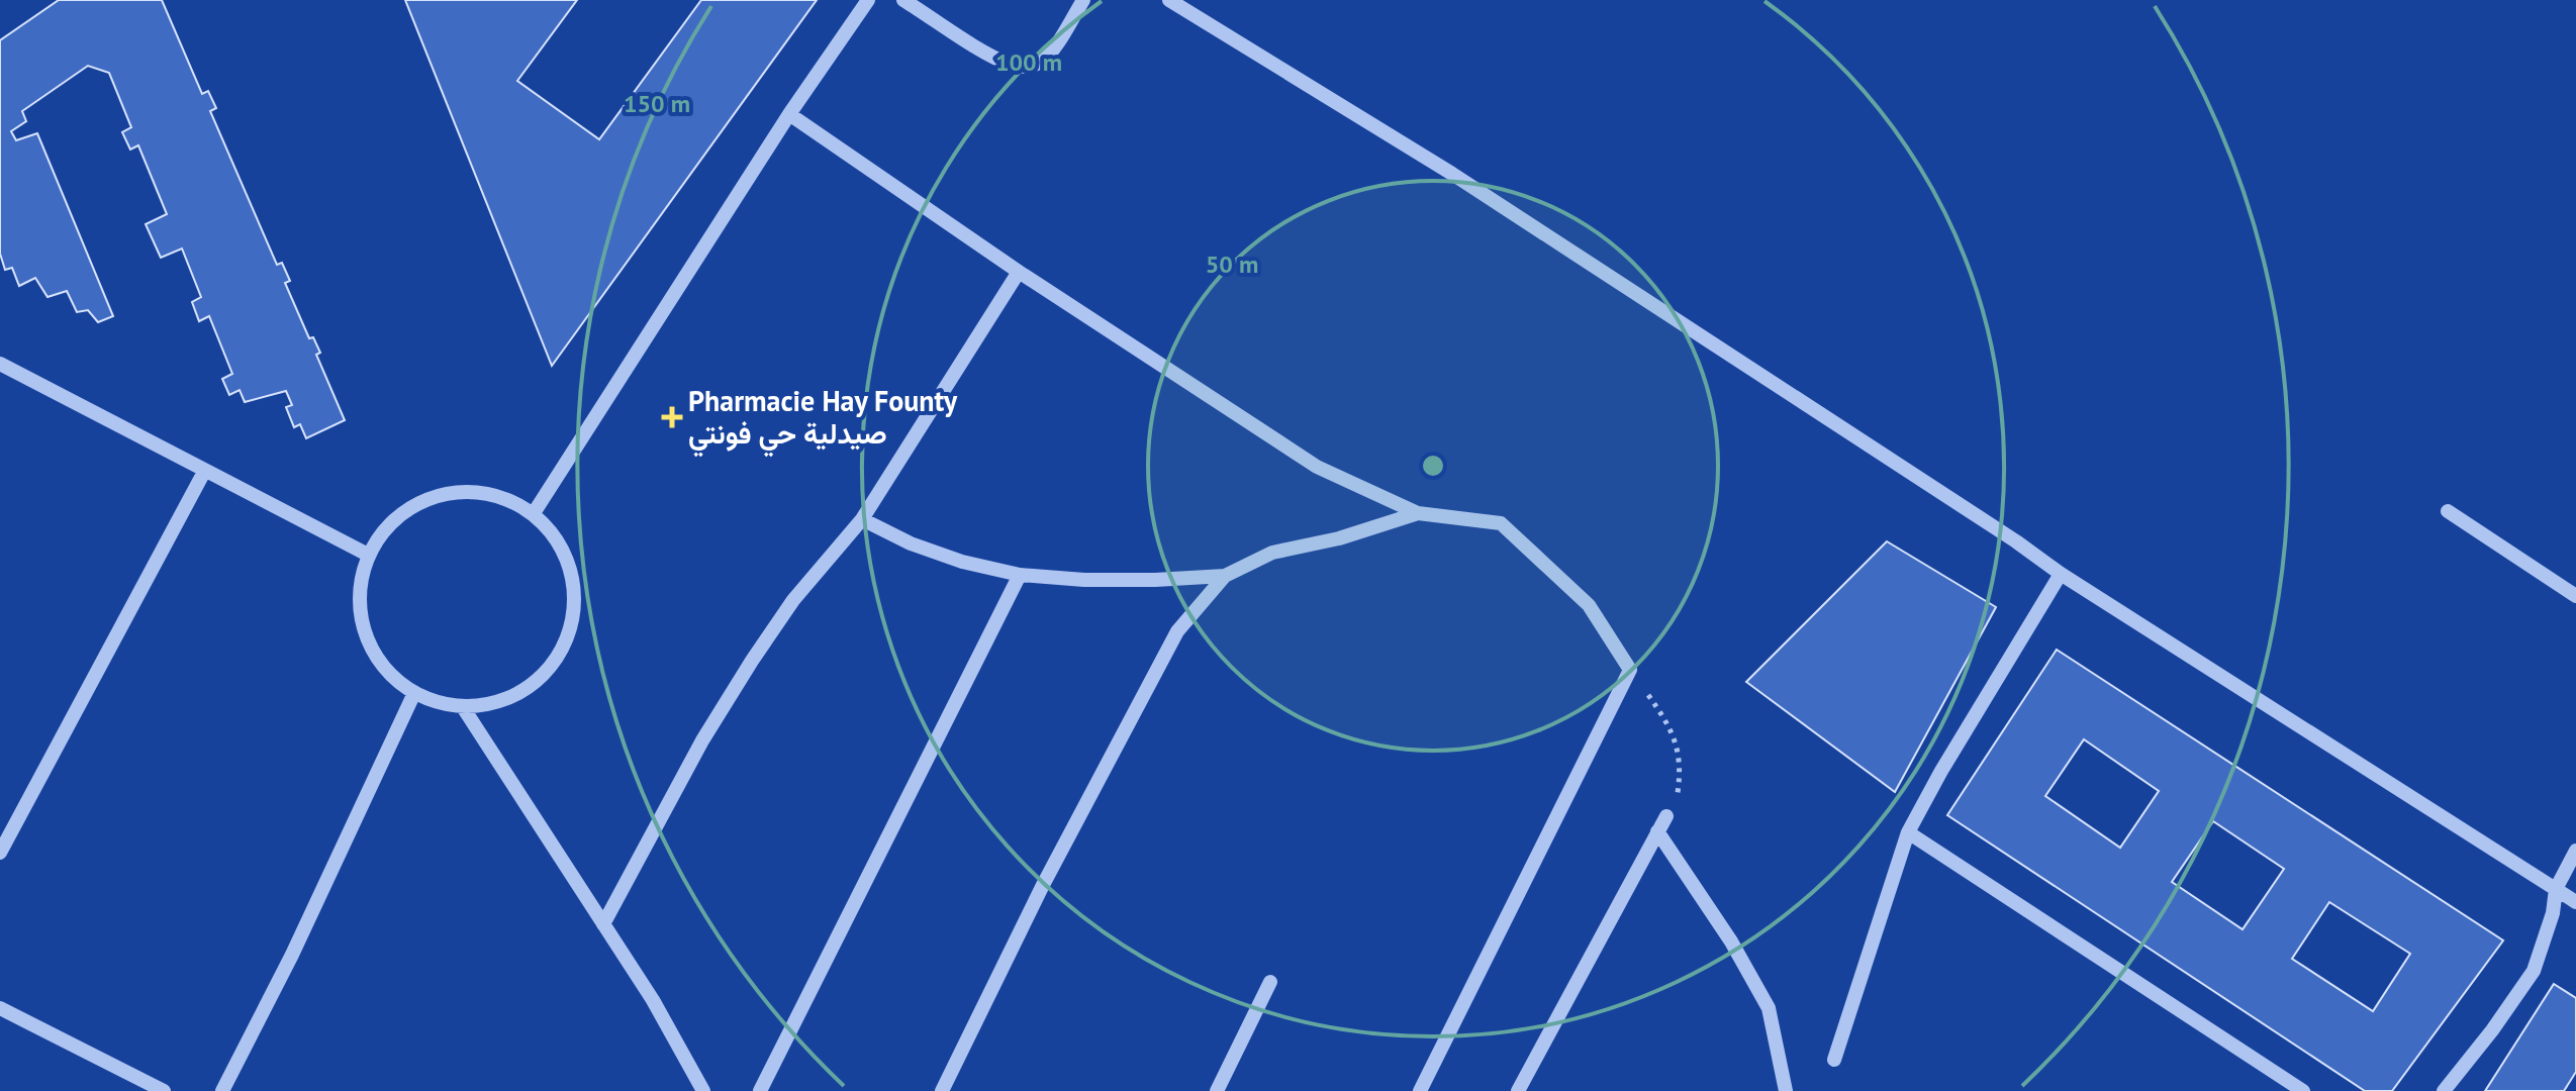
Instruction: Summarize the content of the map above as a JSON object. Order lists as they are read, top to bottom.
{
  "places": {
    "health": ["Pharmacie Hay Founty صيدلية حي فونتي"]
  },
  "rings": ["100 m", "150 m", "50 m"]
}
